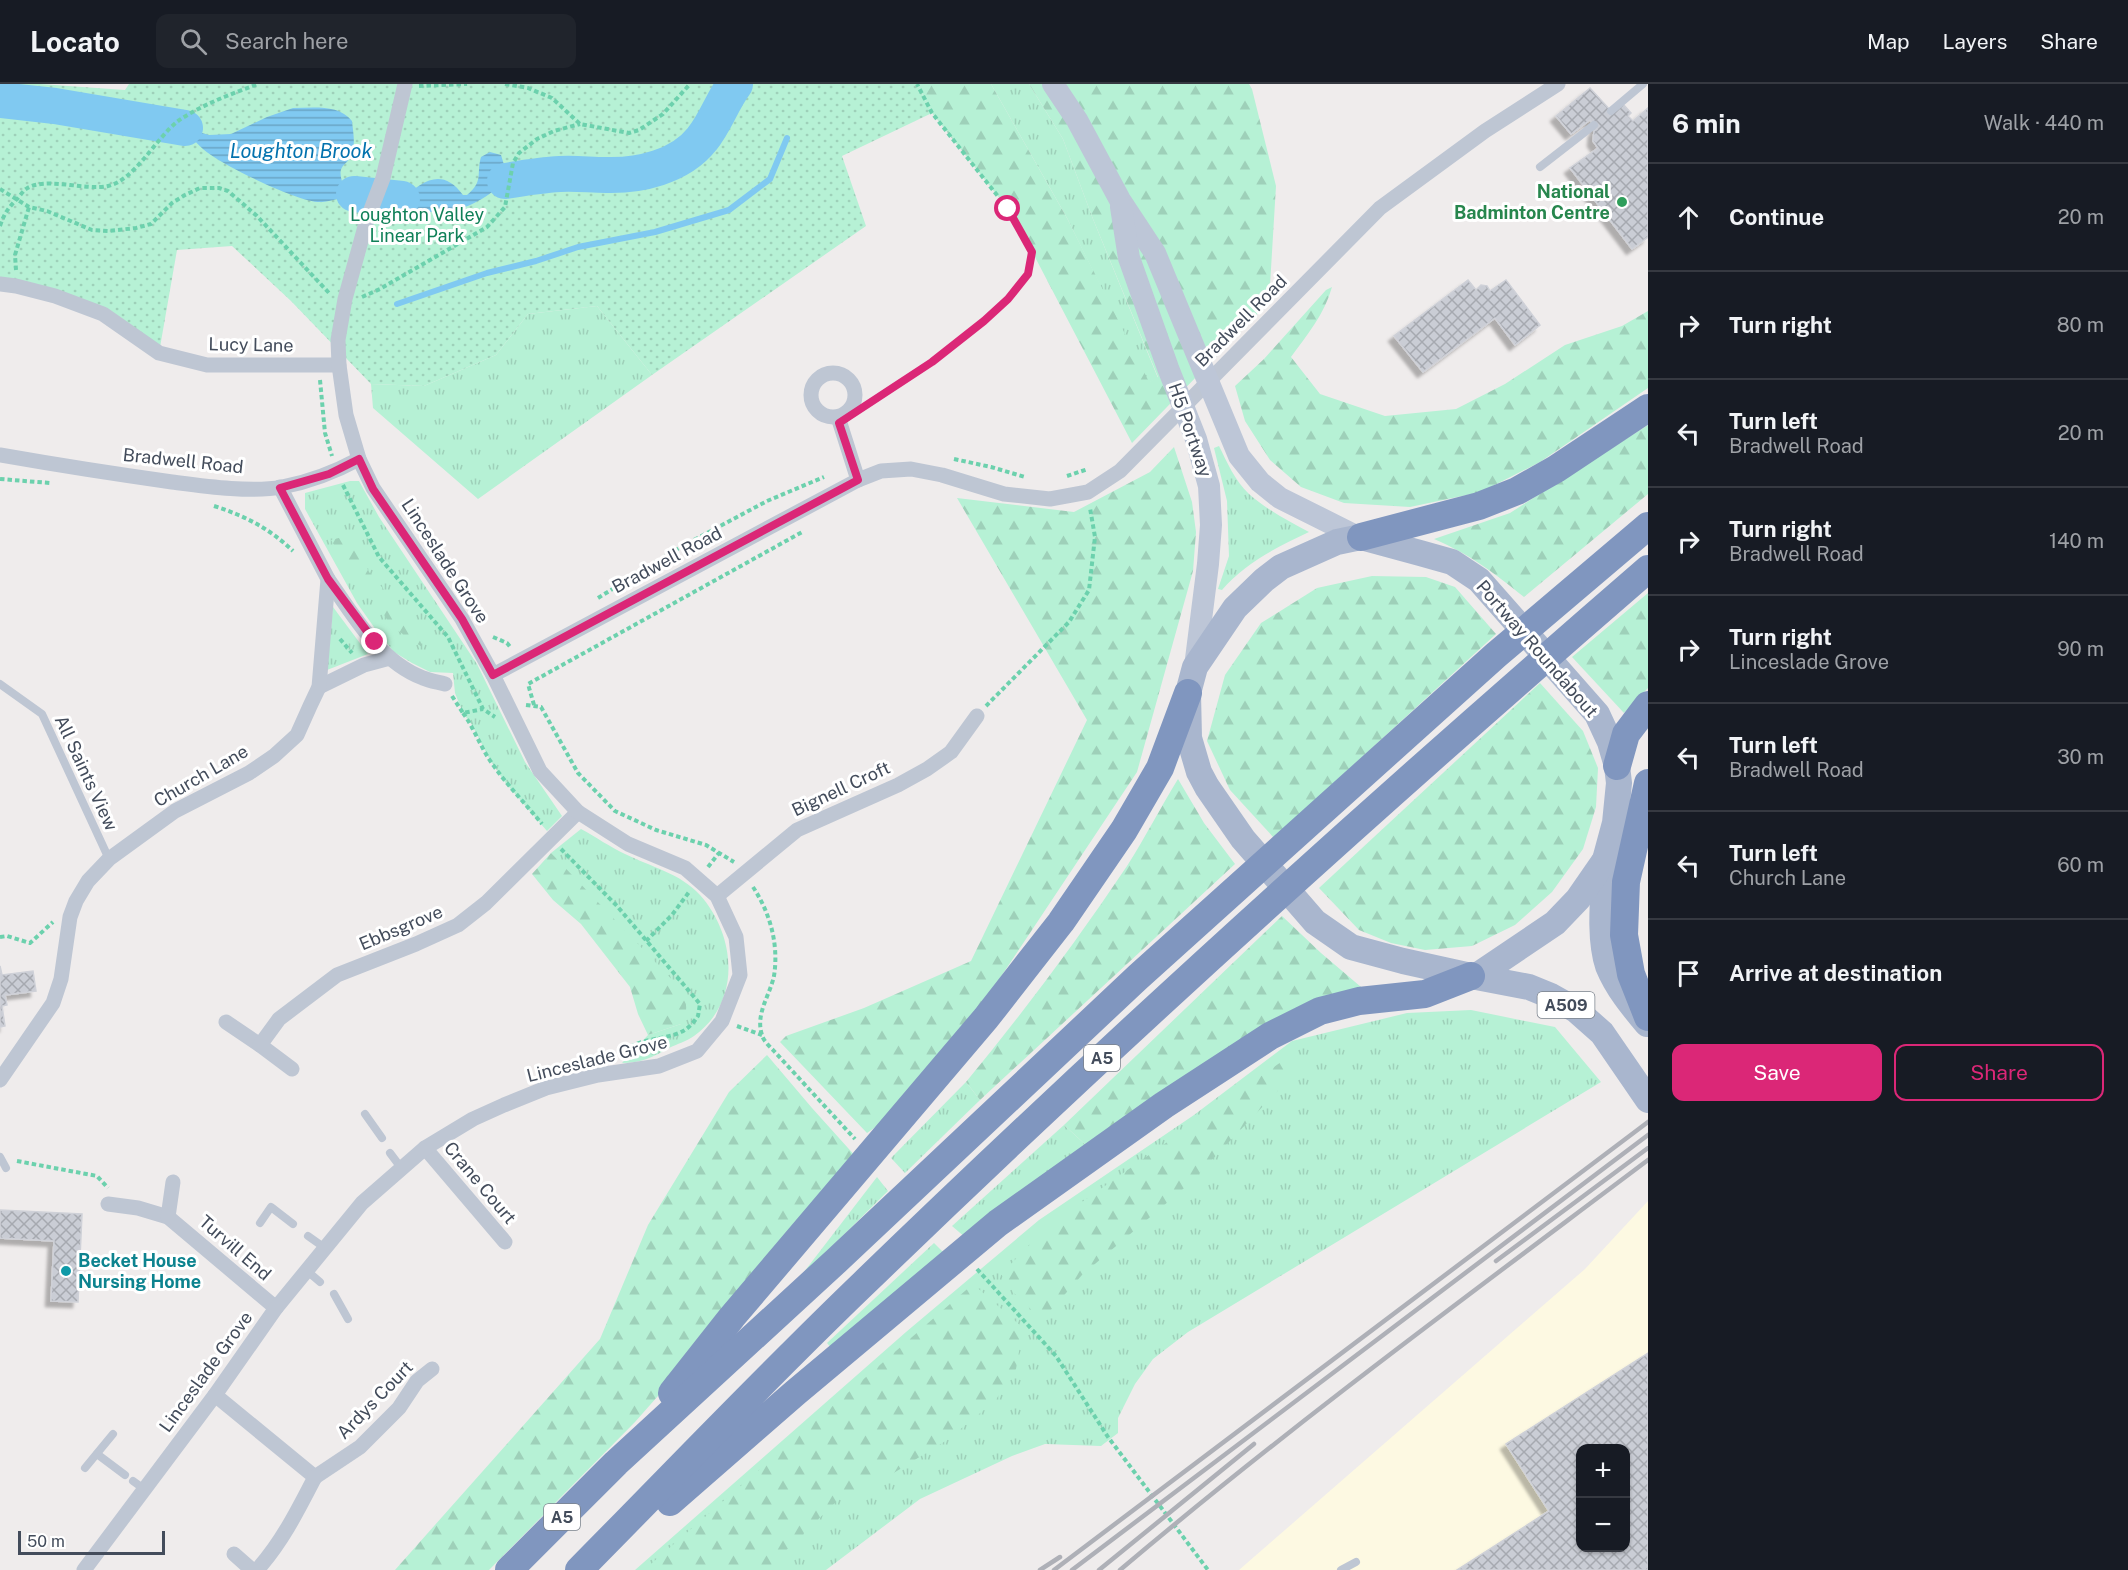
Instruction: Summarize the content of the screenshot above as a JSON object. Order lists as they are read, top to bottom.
{
  "streets": {
    "highway": ["A5"],
    "main road": ["Portway Roundabout", "A509"],
    "street": [
      "Bradwell Road",
      "Lucy Lane",
      "H5 Portway",
      "Linceslade Grove",
      "Church Lane",
      "Bignell Croft",
      "Ebbsgrove",
      "Crane Court",
      "Turvill End",
      "Ardys Court"
    ],
    "lane": ["All Saints View"]
  },
  "crossings": [
    ["Bradwell Road", "Linceslade Grove"],
    ["Lucy Lane", "Linceslade Grove"],
    ["H5 Portway", "Portway Roundabout"],
    ["Linceslade Grove", "Bignell Croft"],
    ["Linceslade Grove", "Ebbsgrove"],
    ["Linceslade Grove", "Crane Court"],
    ["Linceslade Grove", "Turvill End"],
    ["Portway Roundabout", "A509"],
    ["All Saints View", "Church Lane"]
  ],
  "water": ["Loughton Brook"],
  "parks": ["Loughton Valley Linear Park"],
  "places": ["National Badminton Centre", "Becket House Nursing Home"],
  "scale_bar": "50 m",
  "page": {
    "header": "Locato",
    "search": "Search here",
    "nav": ["Map", "Layers", "Share"],
    "heading": ["6 min", "Walk · 440 m"],
    "list": [
      ["Continue", "20 m"],
      ["Turn right", "80 m"],
      ["Turn left", "Bradwell Road", "20 m"],
      ["Turn right", "Bradwell Road", "140 m"],
      ["Turn right", "Linceslade Grove", "90 m"],
      ["Turn left", "Bradwell Road", "30 m"],
      ["Turn left", "Church Lane", "60 m"],
      "Arrive at destination"
    ],
    "buttons": ["Save", "Share"],
    "map_buttons": ["+", "−"],
    "scale": "50 m"
  }
}
